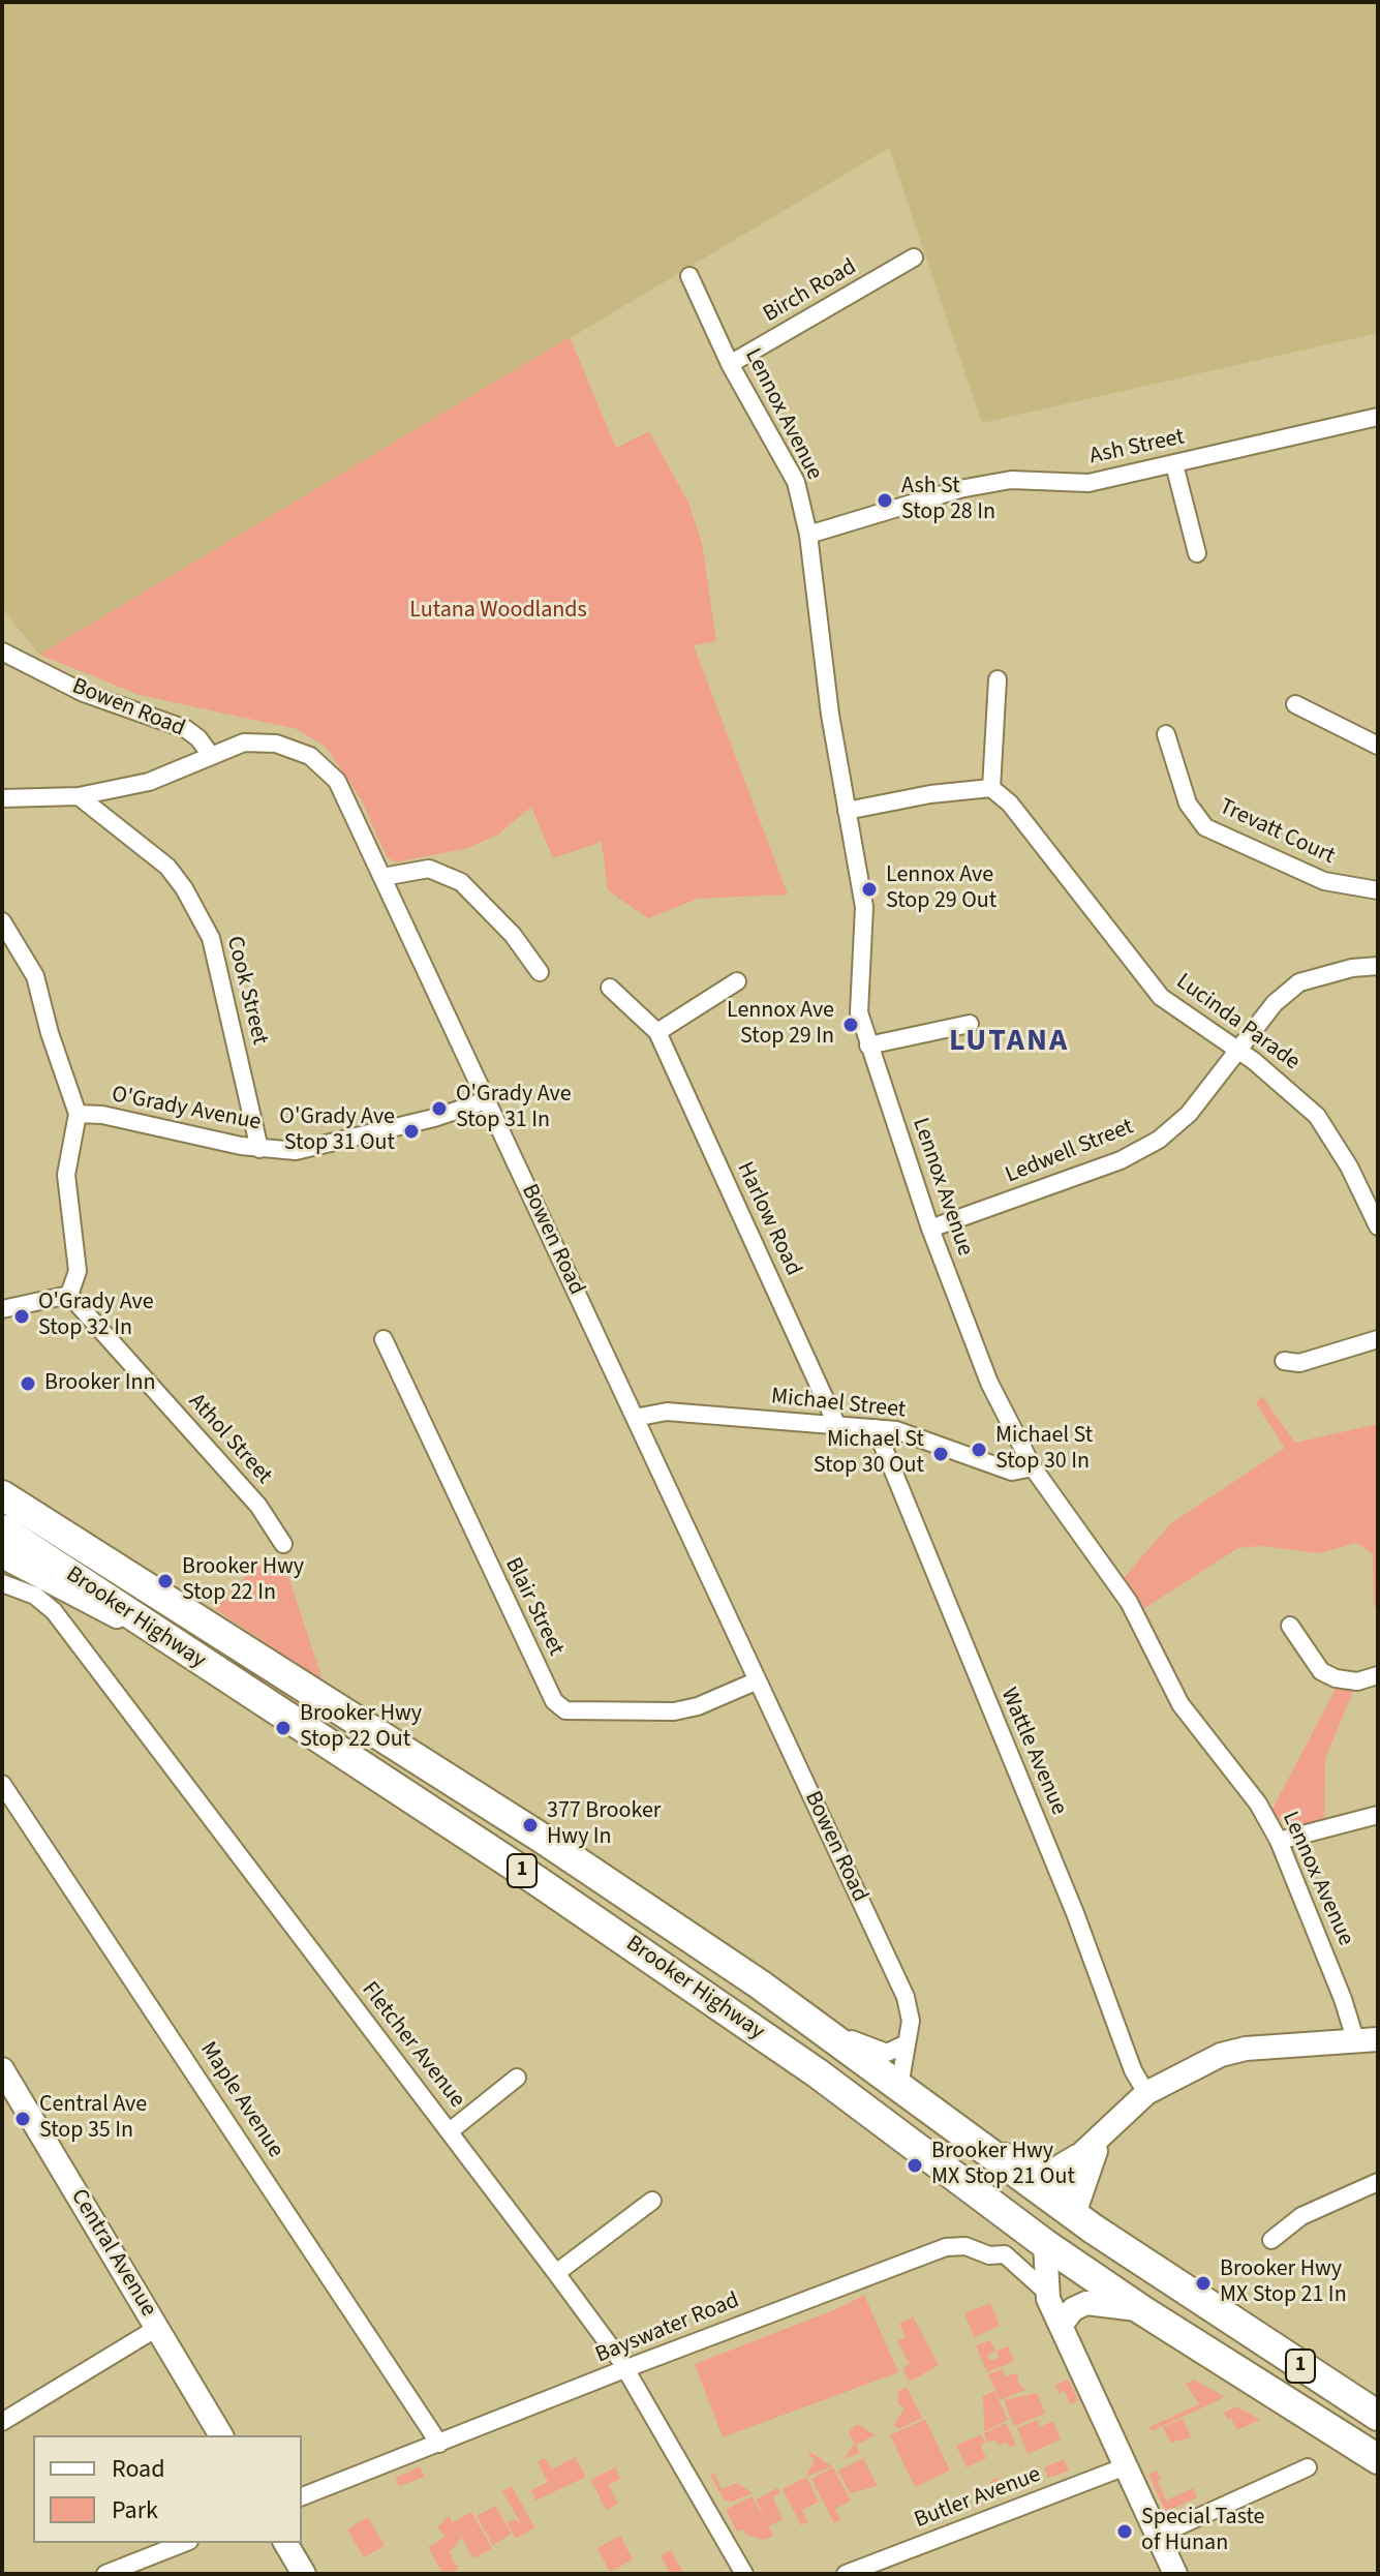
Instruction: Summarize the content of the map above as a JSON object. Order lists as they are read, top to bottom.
{
  "streets": {
    "highway": ["Brooker Highway", "1"],
    "street": [
      "Birch Road",
      "Lennox Avenue",
      "Ash Street",
      "Bowen Road",
      "Trevatt Court",
      "Cook Street",
      "Lucinda Parade",
      "O'Grady Avenue",
      "Ledwell Street",
      "Harlow Road",
      "Michael Street",
      "Athol Street",
      "Blair Street",
      "Wattle Avenue",
      "Fletcher Avenue",
      "Maple Avenue",
      "Central Avenue",
      "Bayswater Road",
      "Butler Avenue"
    ]
  },
  "crossings": [
    ["Birch Road", "Lennox Avenue"],
    ["Lennox Avenue", "Ash Street"],
    ["Lennox Avenue", "Ledwell Street"],
    ["Lennox Avenue", "Michael Street"],
    ["Bowen Road", "O'Grady Avenue"],
    ["Bowen Road", "Michael Street"],
    ["Bowen Road", "Blair Street"],
    ["Bowen Road", "Brooker Highway"],
    ["Cook Street", "O'Grady Avenue"],
    ["Lucinda Parade", "Ledwell Street"],
    ["O'Grady Avenue", "Athol Street"],
    ["Harlow Road", "Michael Street"],
    ["Michael Street", "Wattle Avenue"],
    ["Brooker Highway", "1"],
    ["Fletcher Avenue", "Bayswater Road"],
    ["Maple Avenue", "Bayswater Road"]
  ],
  "districts": ["LUTANA"],
  "parks": ["Lutana Woodlands"],
  "places": [
    "Ash St Stop 28 In",
    "Lennox Ave Stop 29 Out",
    "Lennox Ave Stop 29 In",
    "O'Grady Ave Stop 31 In",
    "O'Grady Ave Stop 31 Out",
    "O'Grady Ave Stop 32 In",
    "Brooker Inn",
    "Michael St Stop 30 In",
    "Michael St Stop 30 Out",
    "Brooker Hwy Stop 22 In",
    "Brooker Hwy Stop 22 Out",
    "377 Brooker Hwy In",
    "Central Ave Stop 35 In",
    "Brooker Hwy MX Stop 21 Out",
    "Brooker Hwy MX Stop 21 In",
    "Special Taste of Hunan"
  ],
  "legend": ["Road", "Park"]
}
